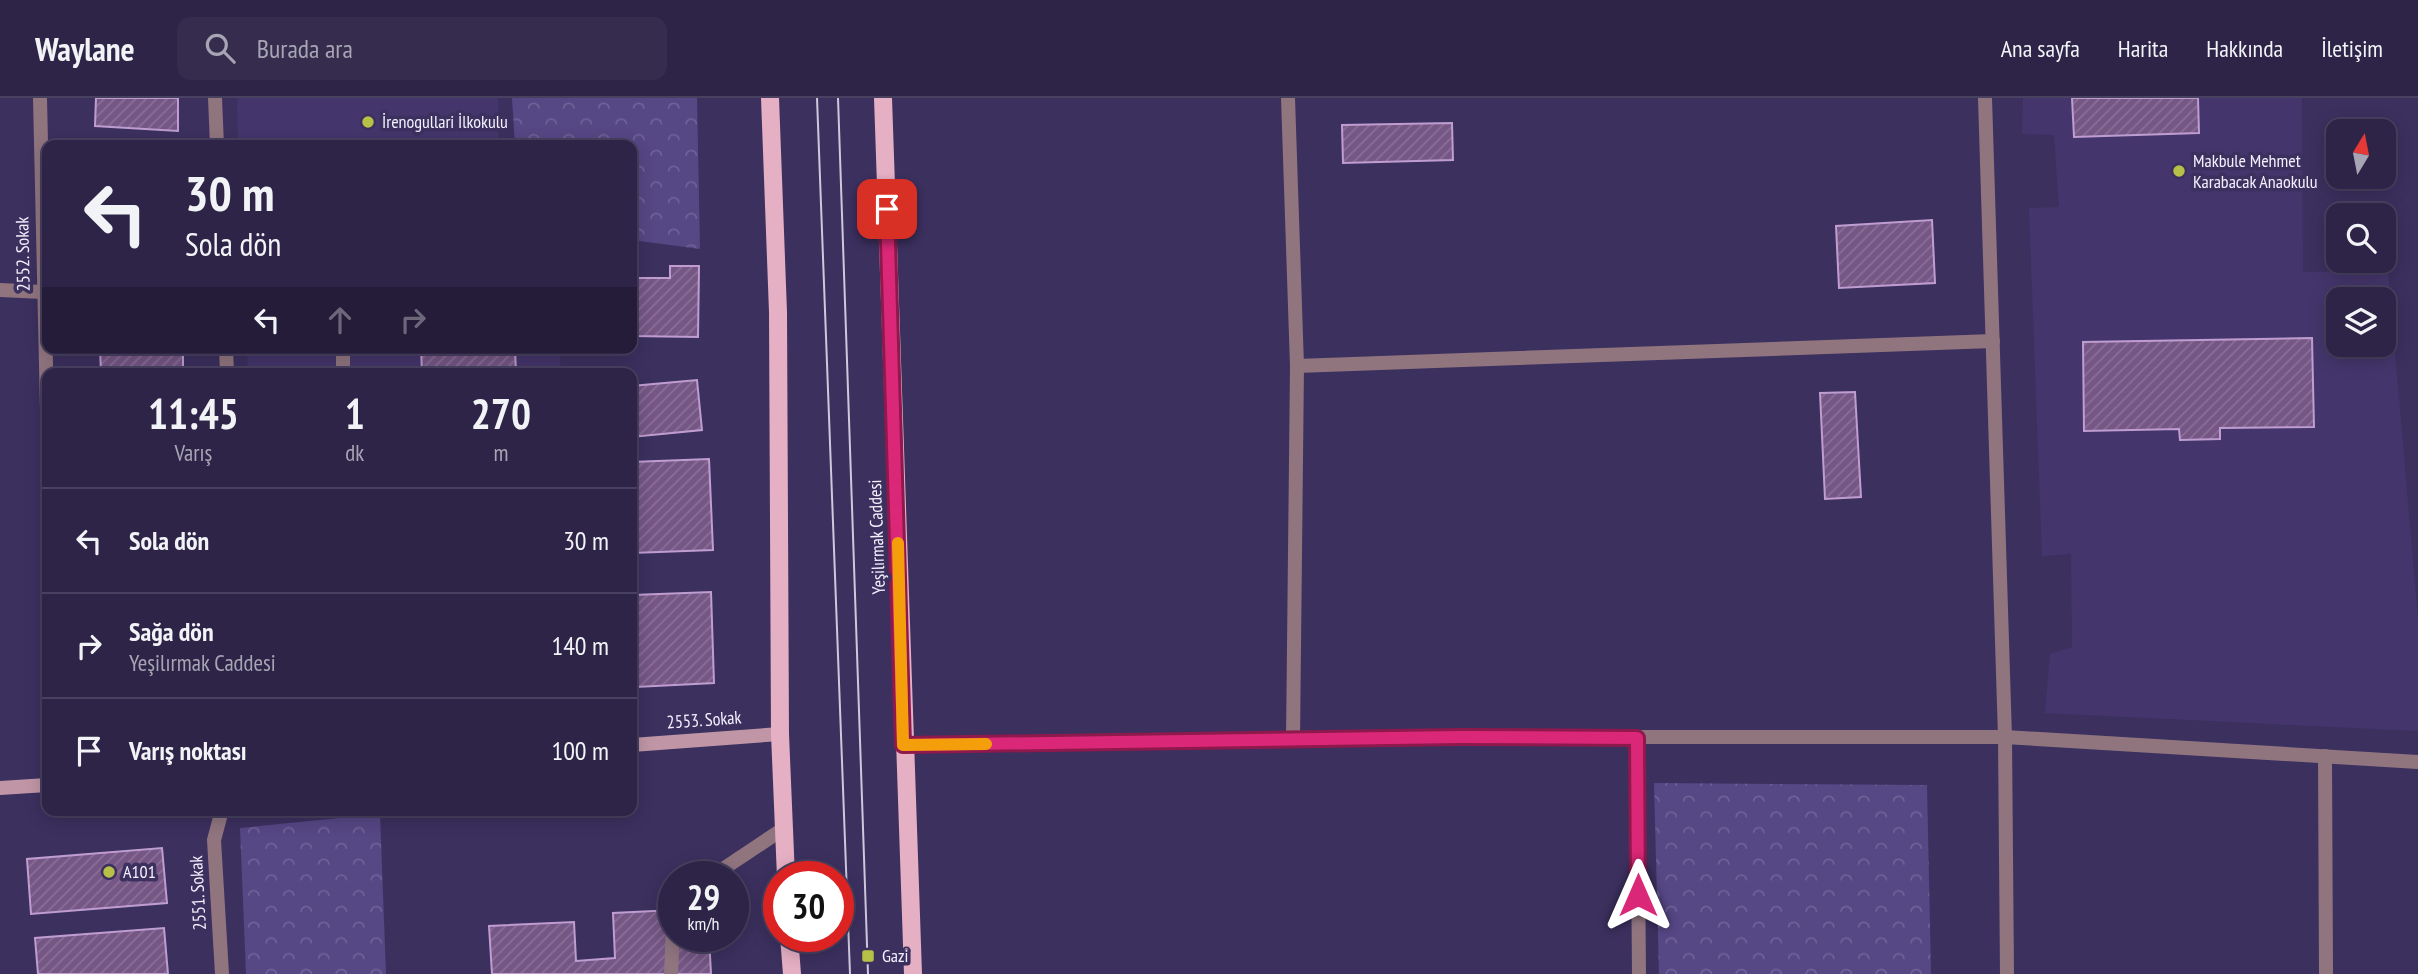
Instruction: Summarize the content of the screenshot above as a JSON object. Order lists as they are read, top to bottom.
{
  "streets": {
    "main road": ["Yeşilırmak Caddesi"],
    "street": ["2552. Sokak", "2553. Sokak", "2551. Sokak"]
  },
  "places": {
    "other": ["İrenogullari İlkokulu", "Makbule Mehmet Karabacak Anaokulu", "A101"],
    "transit": ["Gazi"]
  },
  "north": "top",
  "page": {
    "header": "Waylane",
    "search": "Burada ara",
    "nav": [
      "Ana sayfa",
      "Harita",
      "Hakkında",
      "İletişim"
    ],
    "turn": ["30 m", "Sola dön"],
    "eta": [
      "11:45",
      "Varış",
      "1",
      "dk",
      "270",
      "m"
    ],
    "list": [
      {
        "name": "Sola dön",
        "value": "30 m"
      },
      {
        "name": "Sağa dön",
        "note": "Yeşilırmak Caddesi",
        "value": "140 m"
      },
      {
        "name": "Varış noktası",
        "value": "100 m"
      }
    ],
    "speed": "29 km/h",
    "limit": "30"
  }
}
